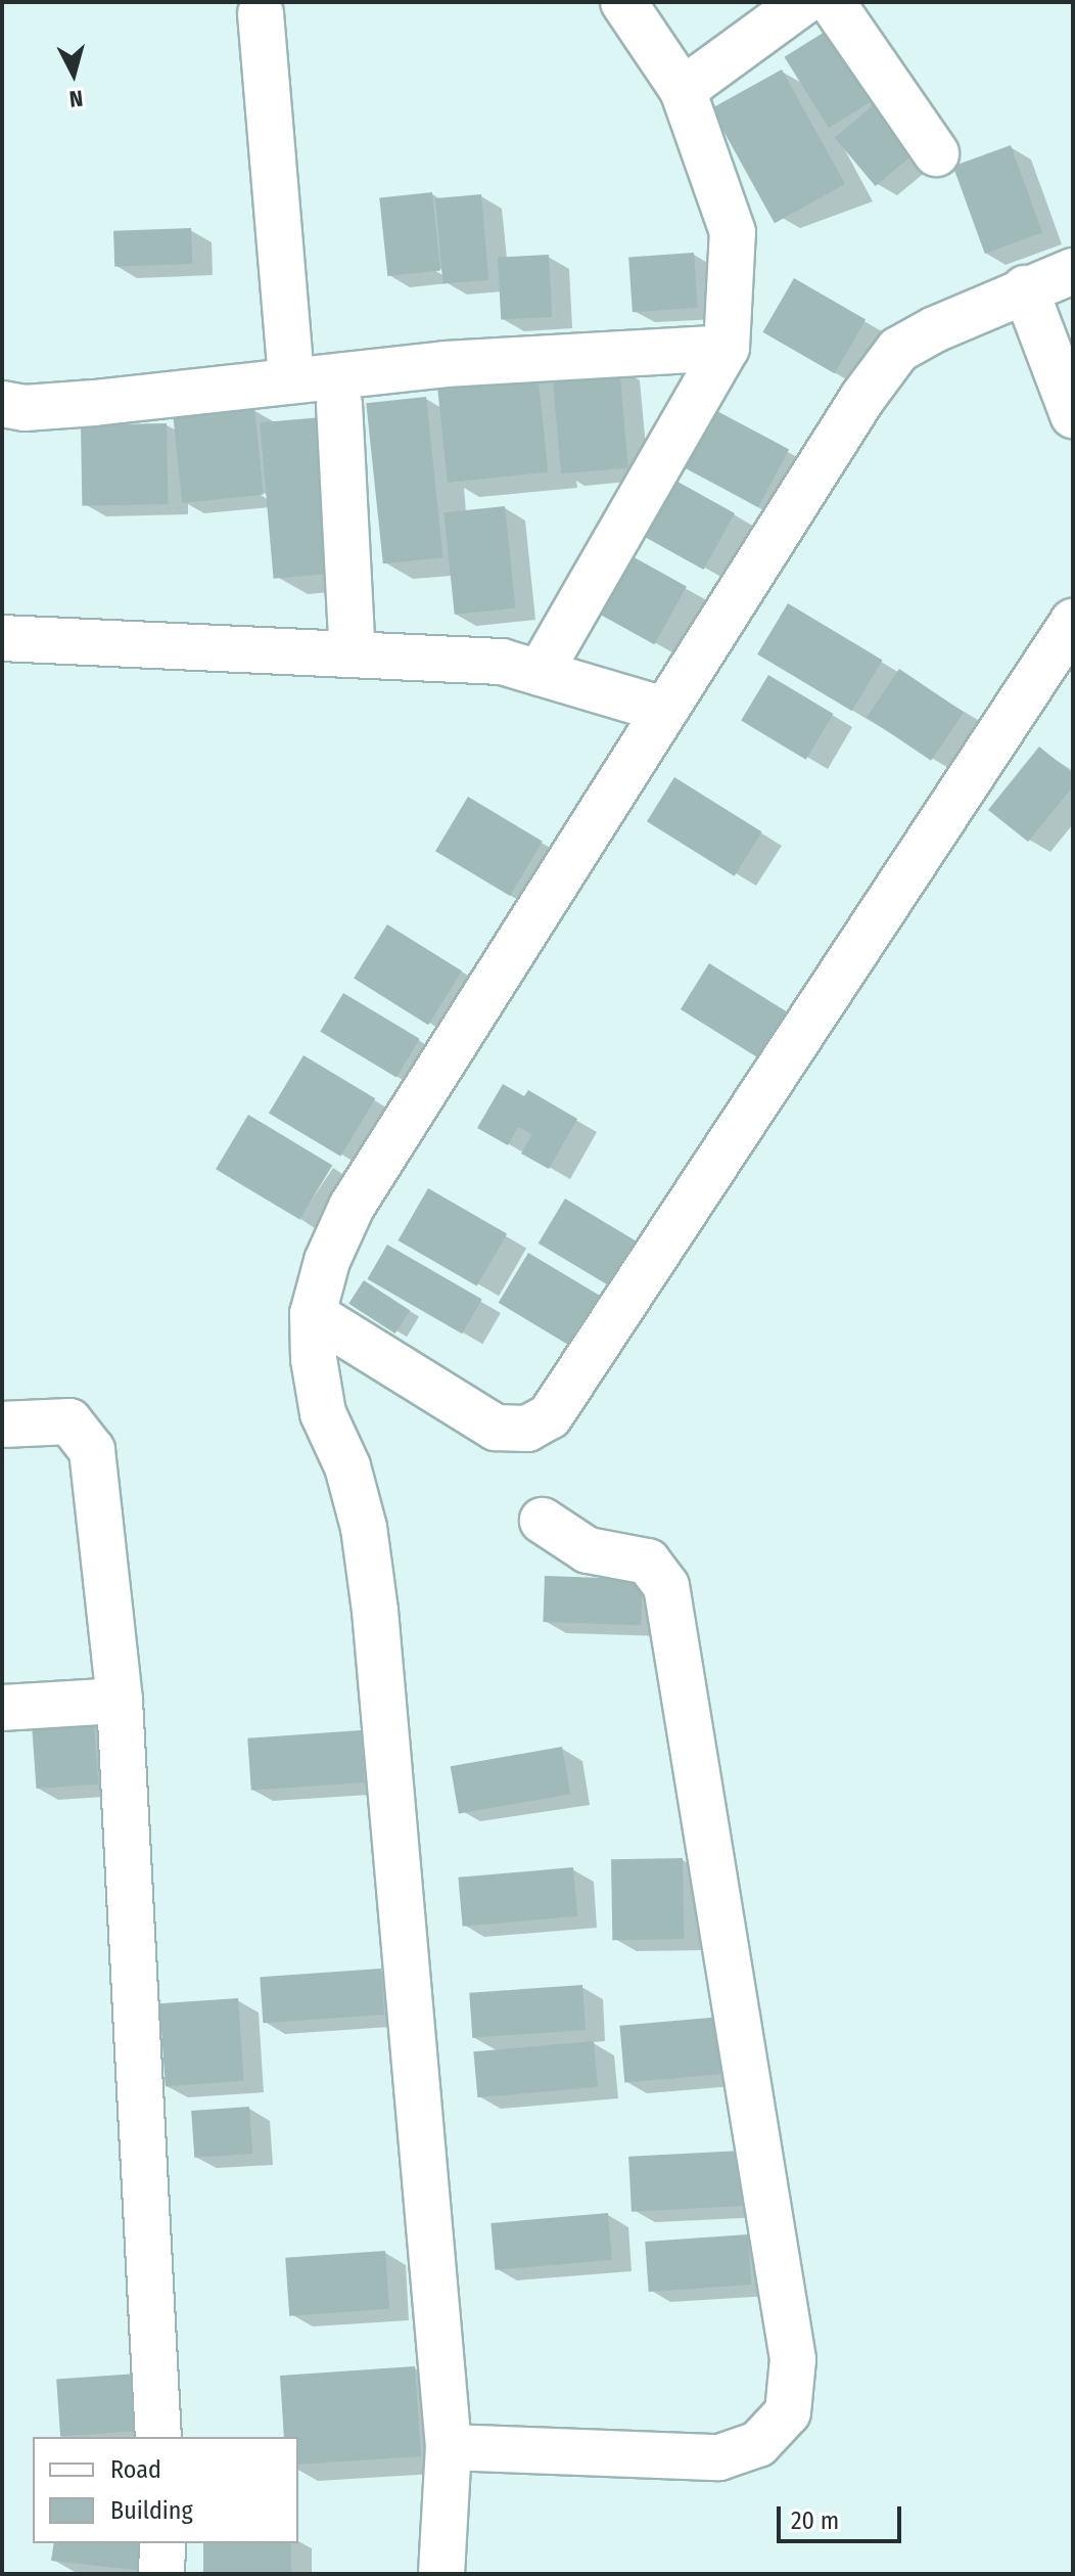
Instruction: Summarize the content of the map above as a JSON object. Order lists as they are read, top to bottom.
{
  "legend": ["Road", "Building"],
  "scale_bar": "20 m",
  "north": "bottom"
}
